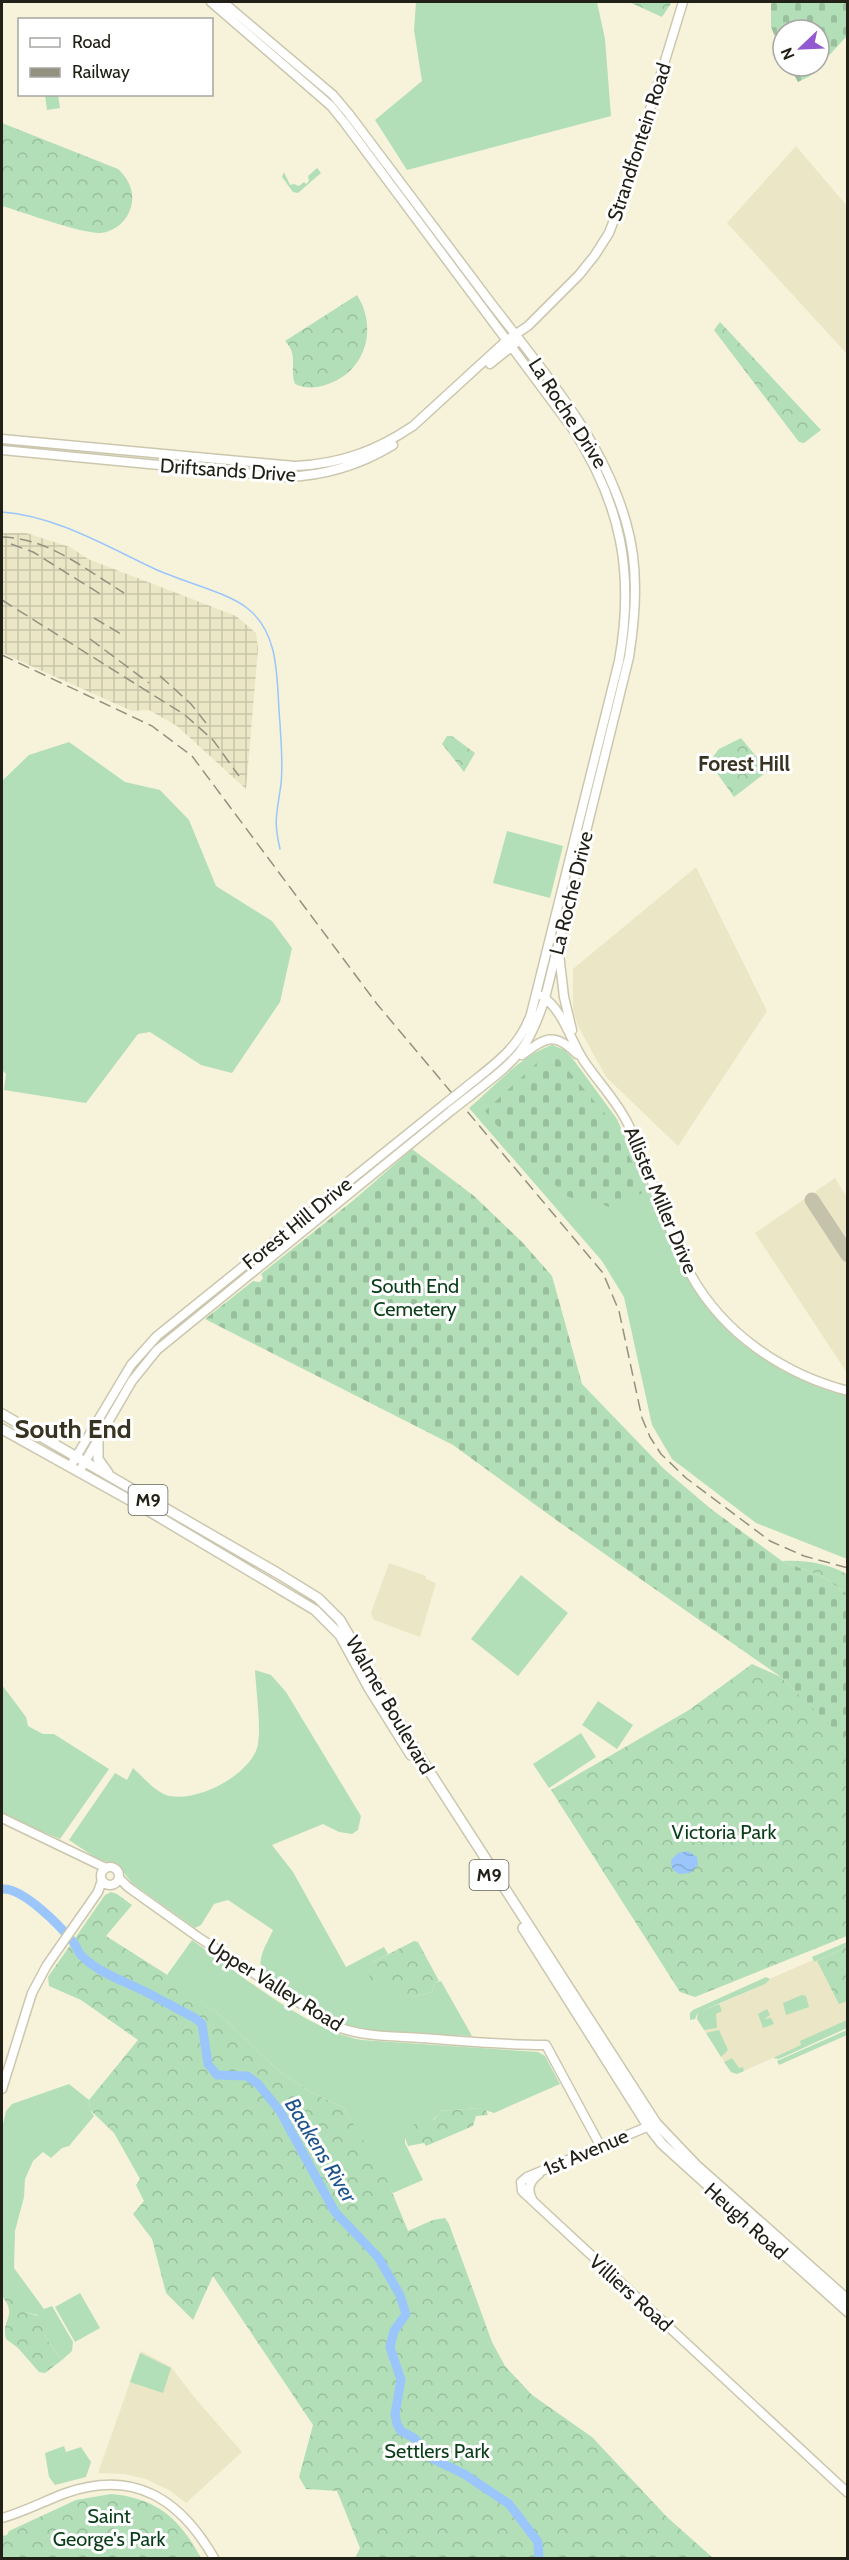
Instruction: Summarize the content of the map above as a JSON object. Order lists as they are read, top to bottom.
{
  "streets": {
    "main road": ["M9", "Walmer Boulevard", "Heugh Road"],
    "street": [
      "Strandfontein Road",
      "La Roche Drive",
      "Driftsands Drive",
      "Allister Miller Drive",
      "Forest Hill Drive",
      "Upper Valley Road",
      "1st Avenue",
      "Villiers Road"
    ]
  },
  "crossings": [
    ["Strandfontein Road", "La Roche Drive"],
    ["Strandfontein Road", "Driftsands Drive"],
    ["La Roche Drive", "Driftsands Drive"],
    ["La Roche Drive", "Allister Miller Drive"],
    ["La Roche Drive", "Forest Hill Drive"],
    ["Allister Miller Drive", "Forest Hill Drive"],
    ["Forest Hill Drive", "Walmer Boulevard"],
    ["Walmer Boulevard", "1st Avenue"],
    ["Walmer Boulevard", "Heugh Road"],
    ["Upper Valley Road", "1st Avenue"],
    ["1st Avenue", "Heugh Road"],
    ["1st Avenue", "Villiers Road"]
  ],
  "districts": ["Forest Hill", "South End"],
  "water": ["Baakens River"],
  "parks": [
    "South End Cemetery",
    "Victoria Park",
    "Settlers Park",
    "Saint George's Park"
  ],
  "legend": ["Road", "Railway"],
  "north": "bottom left"
}
